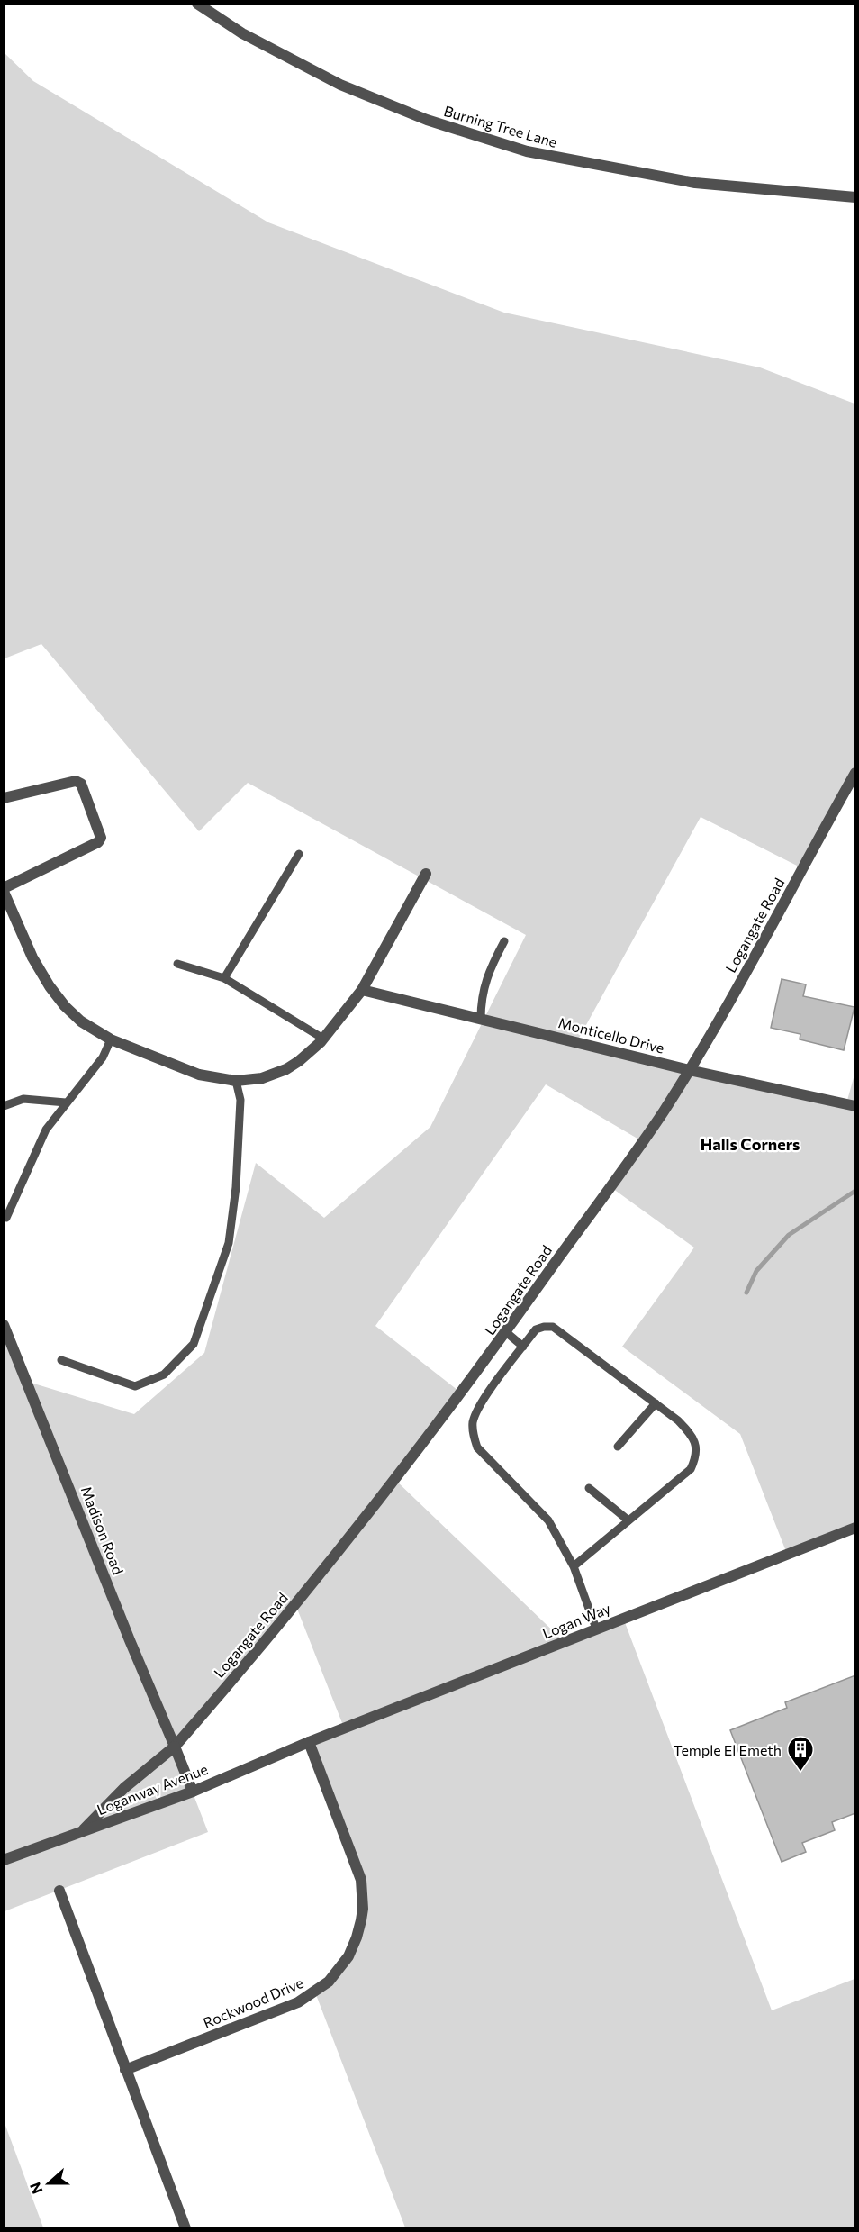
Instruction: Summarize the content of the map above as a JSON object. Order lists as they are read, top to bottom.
{
  "streets": {
    "street": [
      "Burning Tree Lane",
      "Logangate Road",
      "Monticello Drive",
      "Madison Road",
      "Logan Way",
      "Loganway Avenue",
      "Rockwood Drive"
    ]
  },
  "crossings": [
    ["Logangate Road", "Monticello Drive"],
    ["Logangate Road", "Madison Road"],
    ["Logangate Road", "Loganway Avenue"],
    ["Logan Way", "Loganway Avenue"],
    ["Logan Way", "Rockwood Drive"],
    ["Loganway Avenue", "Rockwood Drive"]
  ],
  "districts": ["Halls Corners"],
  "places": {
    "building": ["Temple El Emeth"]
  },
  "north": "left"
}
